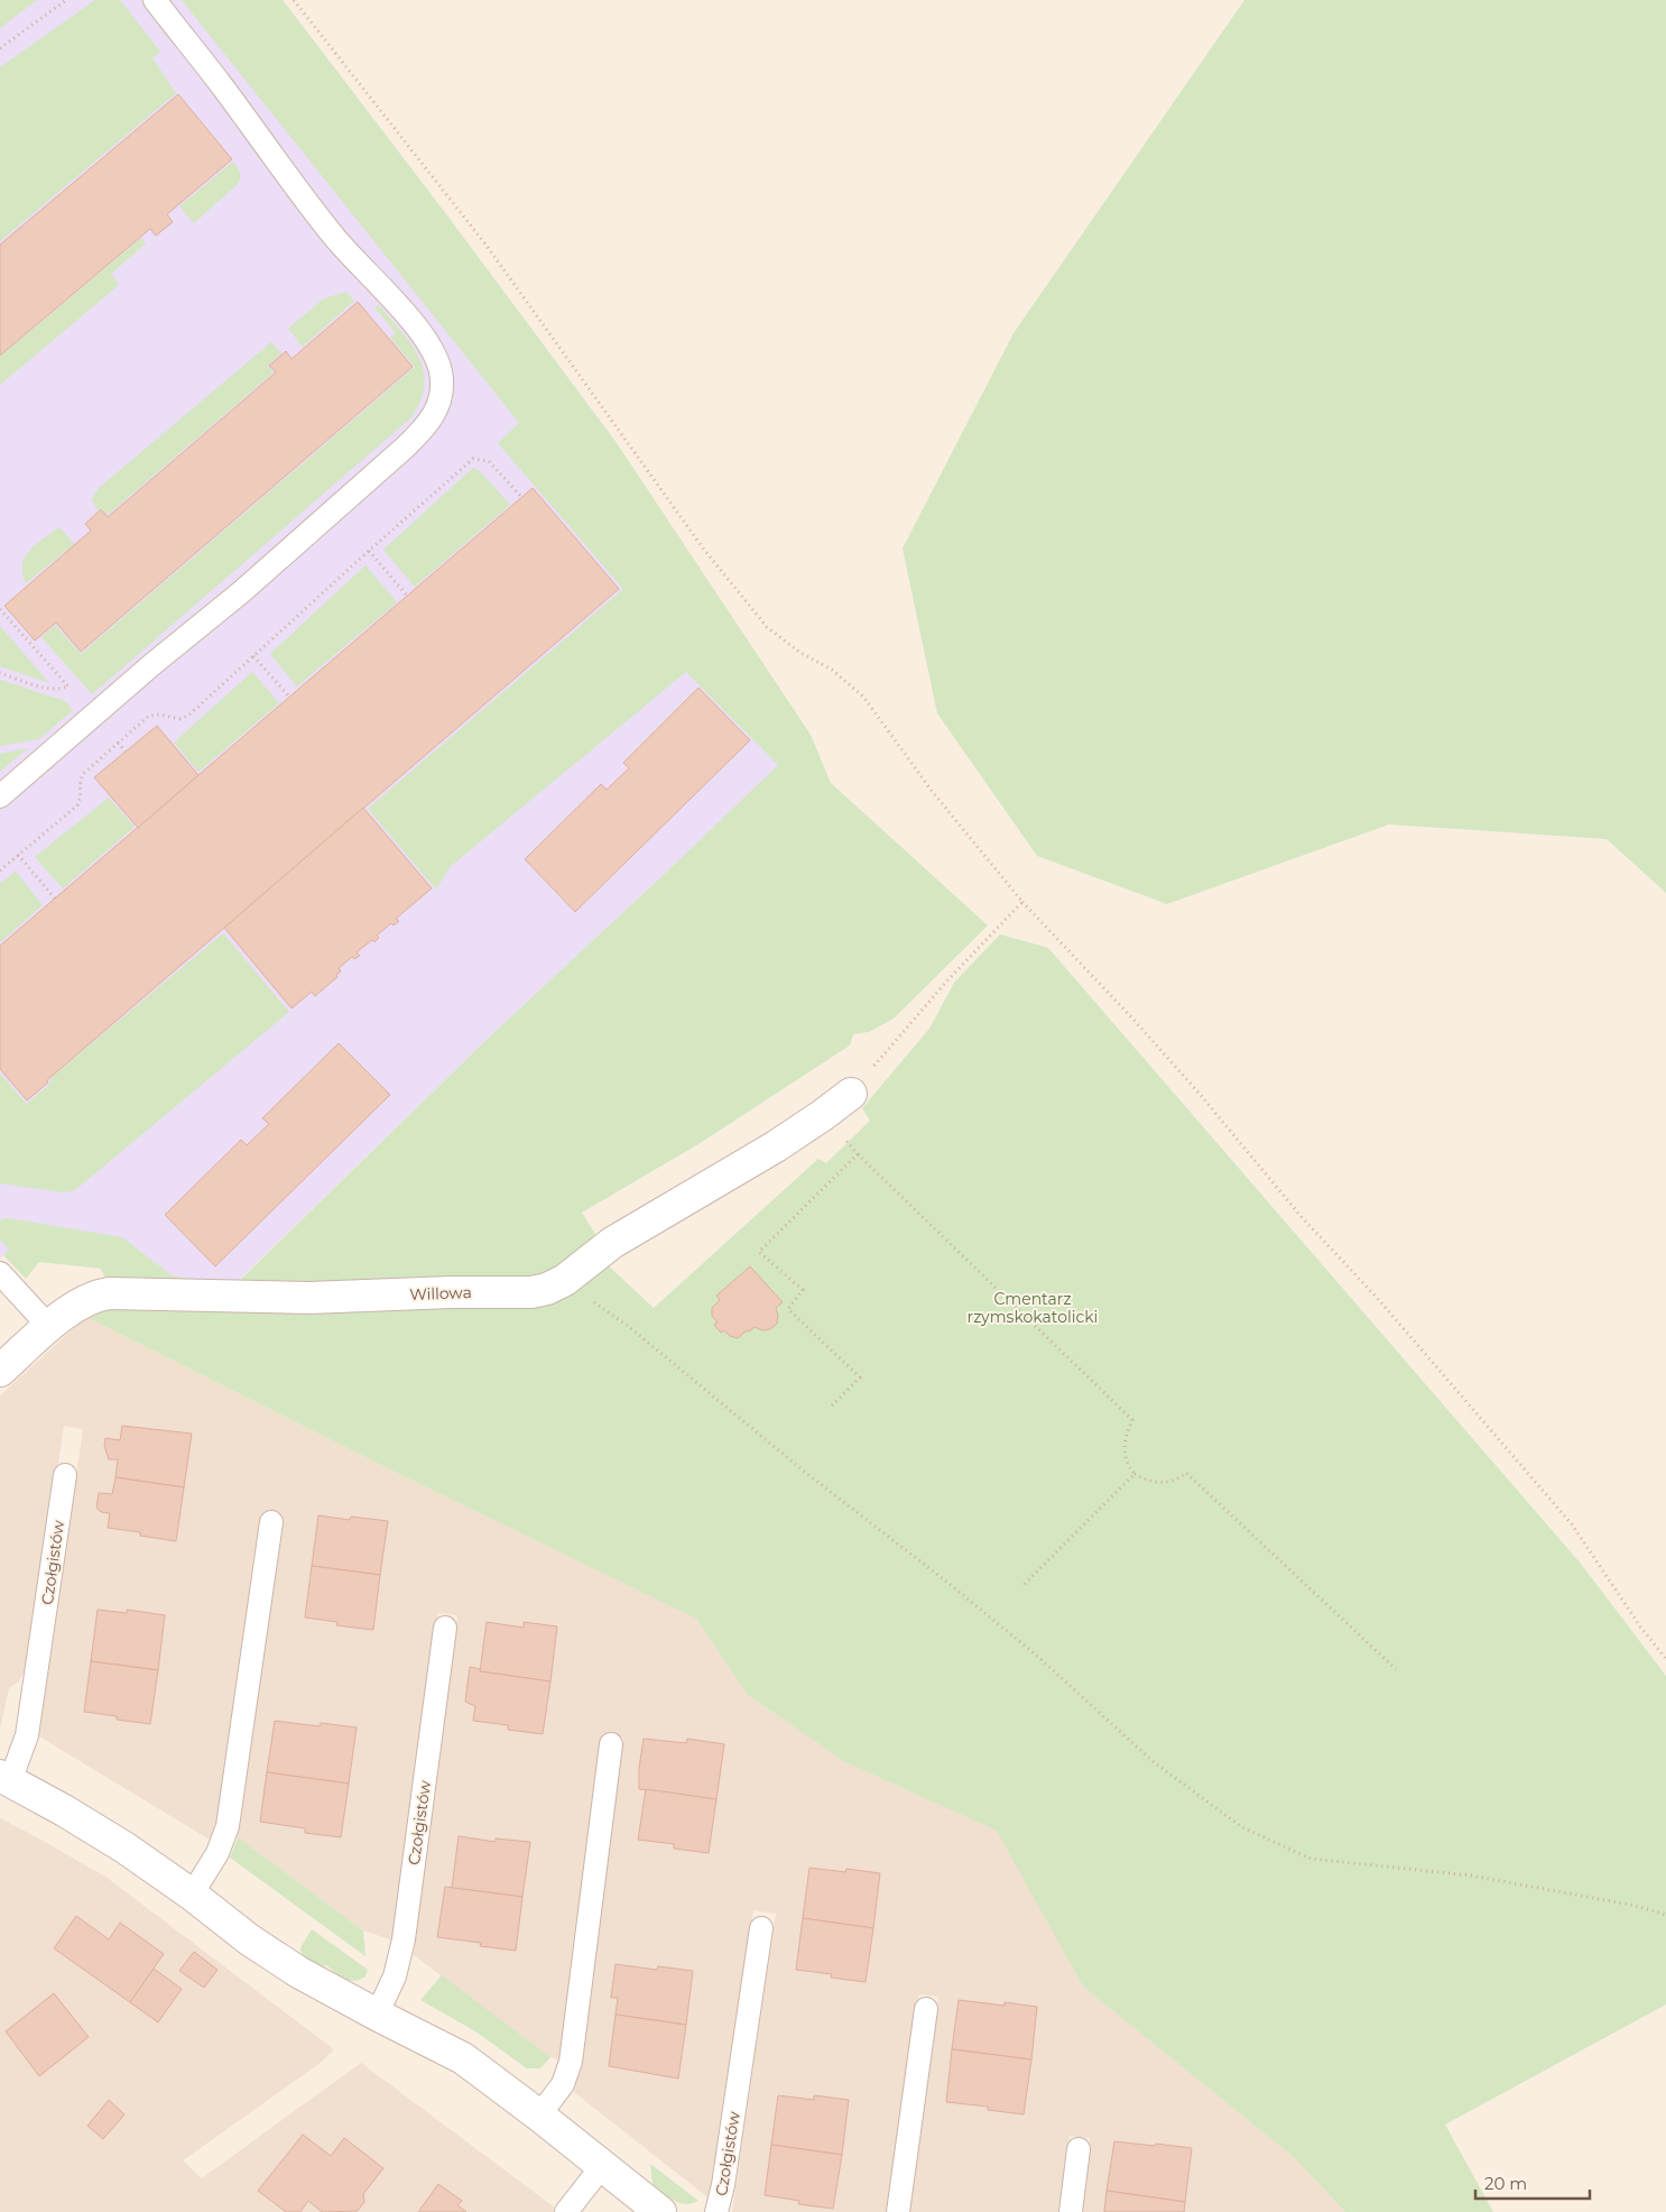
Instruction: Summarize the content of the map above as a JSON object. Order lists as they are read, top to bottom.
{
  "streets": {
    "street": ["Willowa", "Czołgistów"]
  },
  "parks": ["Cmentarz rzymskokatolicki"],
  "scale_bar": "20 m"
}
